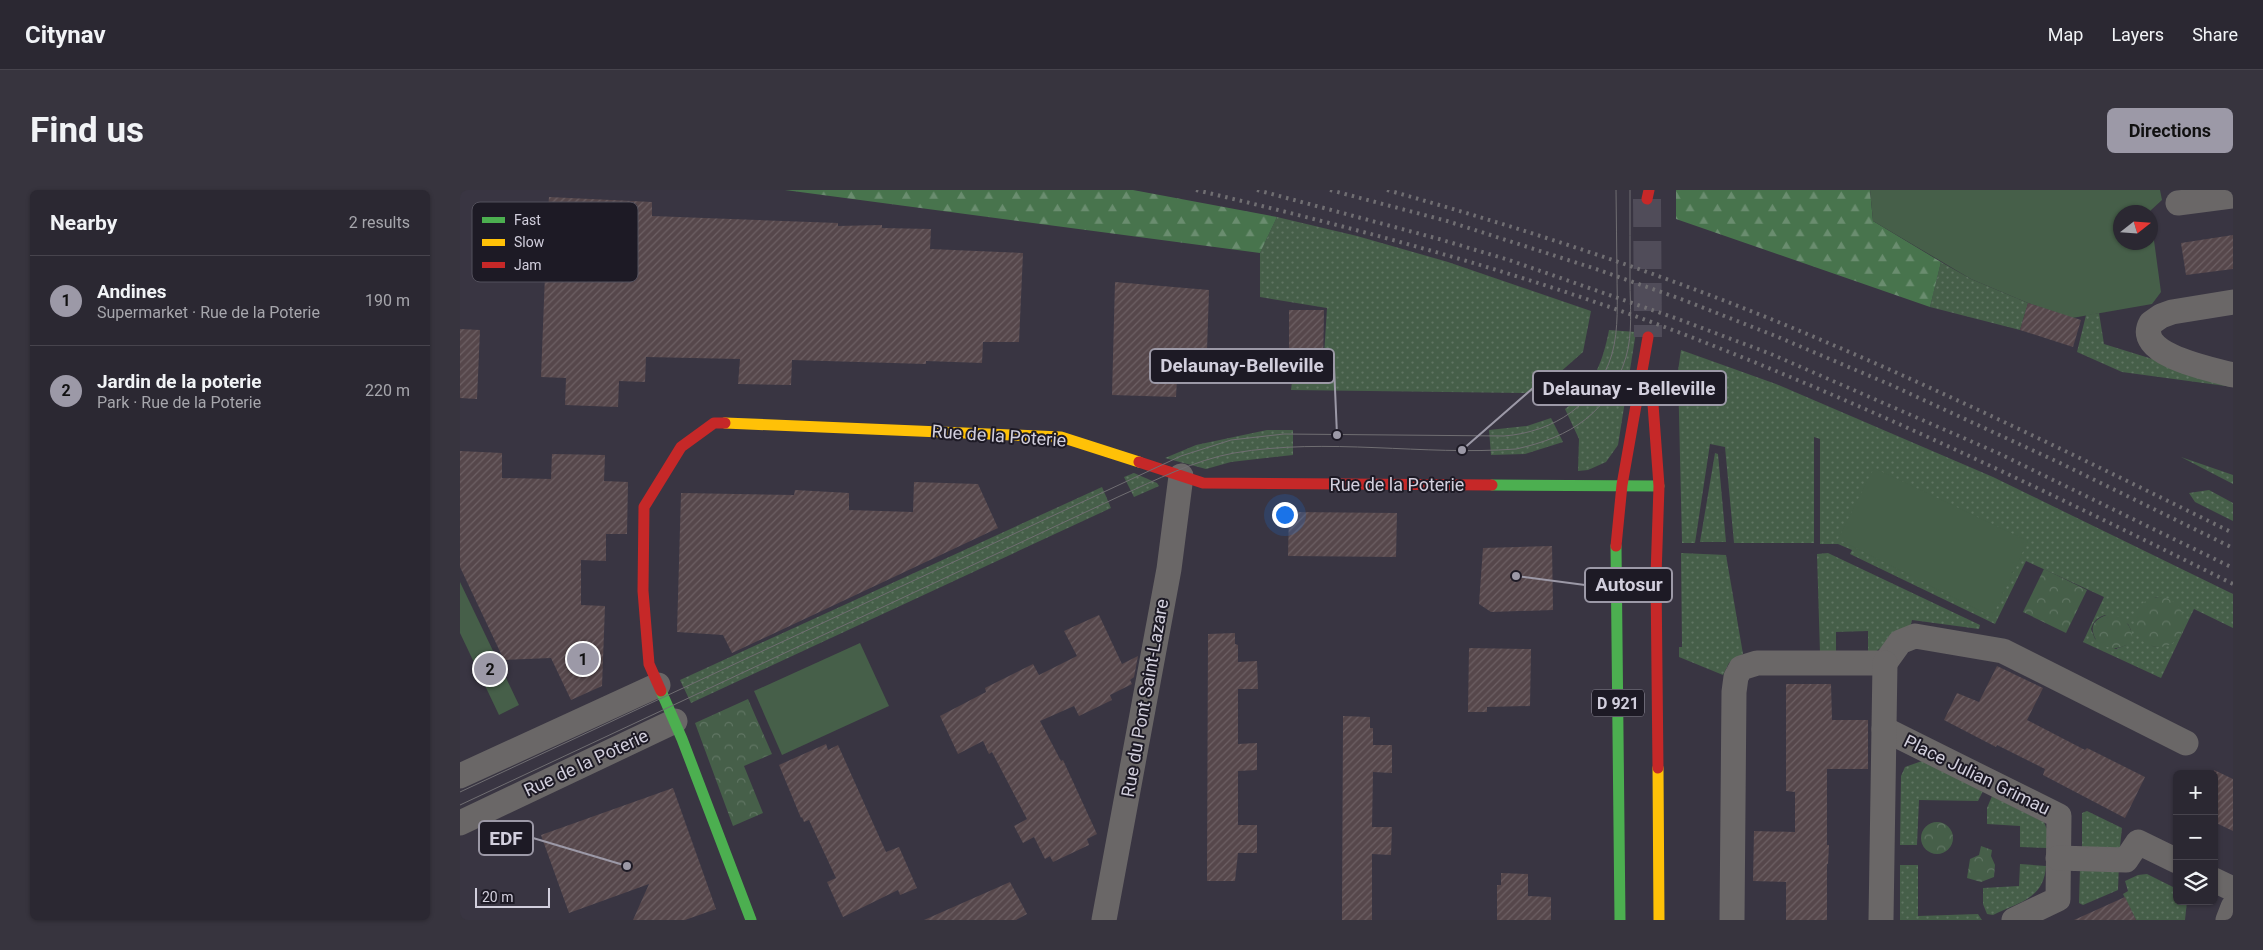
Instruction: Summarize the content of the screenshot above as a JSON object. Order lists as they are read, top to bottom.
{
  "streets": {
    "street": [
      "Rue de la Poterie",
      "Rue du Pont Saint-Lazare",
      "D 921",
      "Place Julian Grimau"
    ]
  },
  "crossings": [
    ["Rue de la Poterie", "Rue du Pont Saint-Lazare"],
    ["Rue de la Poterie", "D 921"]
  ],
  "places": [
    "Delaunay-Belleville",
    "Delaunay - Belleville",
    "Autosur",
    "EDF"
  ],
  "legend": ["Fast", "Slow", "Jam"],
  "scale_bar": "20 m",
  "north": "right",
  "page": {
    "header": "Citynav",
    "nav": ["Map", "Layers", "Share"],
    "buttons": "Directions",
    "title": "Find us",
    "heading": ["Nearby", "2 results"],
    "list": [
      {
        "mark": "1",
        "name": "Andines",
        "note": "Supermarket · Rue de la Poterie",
        "value": "190 m"
      },
      {
        "mark": "2",
        "name": "Jardin de la poterie",
        "note": "Park · Rue de la Poterie",
        "value": "220 m"
      }
    ],
    "pins": ["1", "2"],
    "map_buttons": ["+", "−"],
    "scale": "20 m"
  }
}
